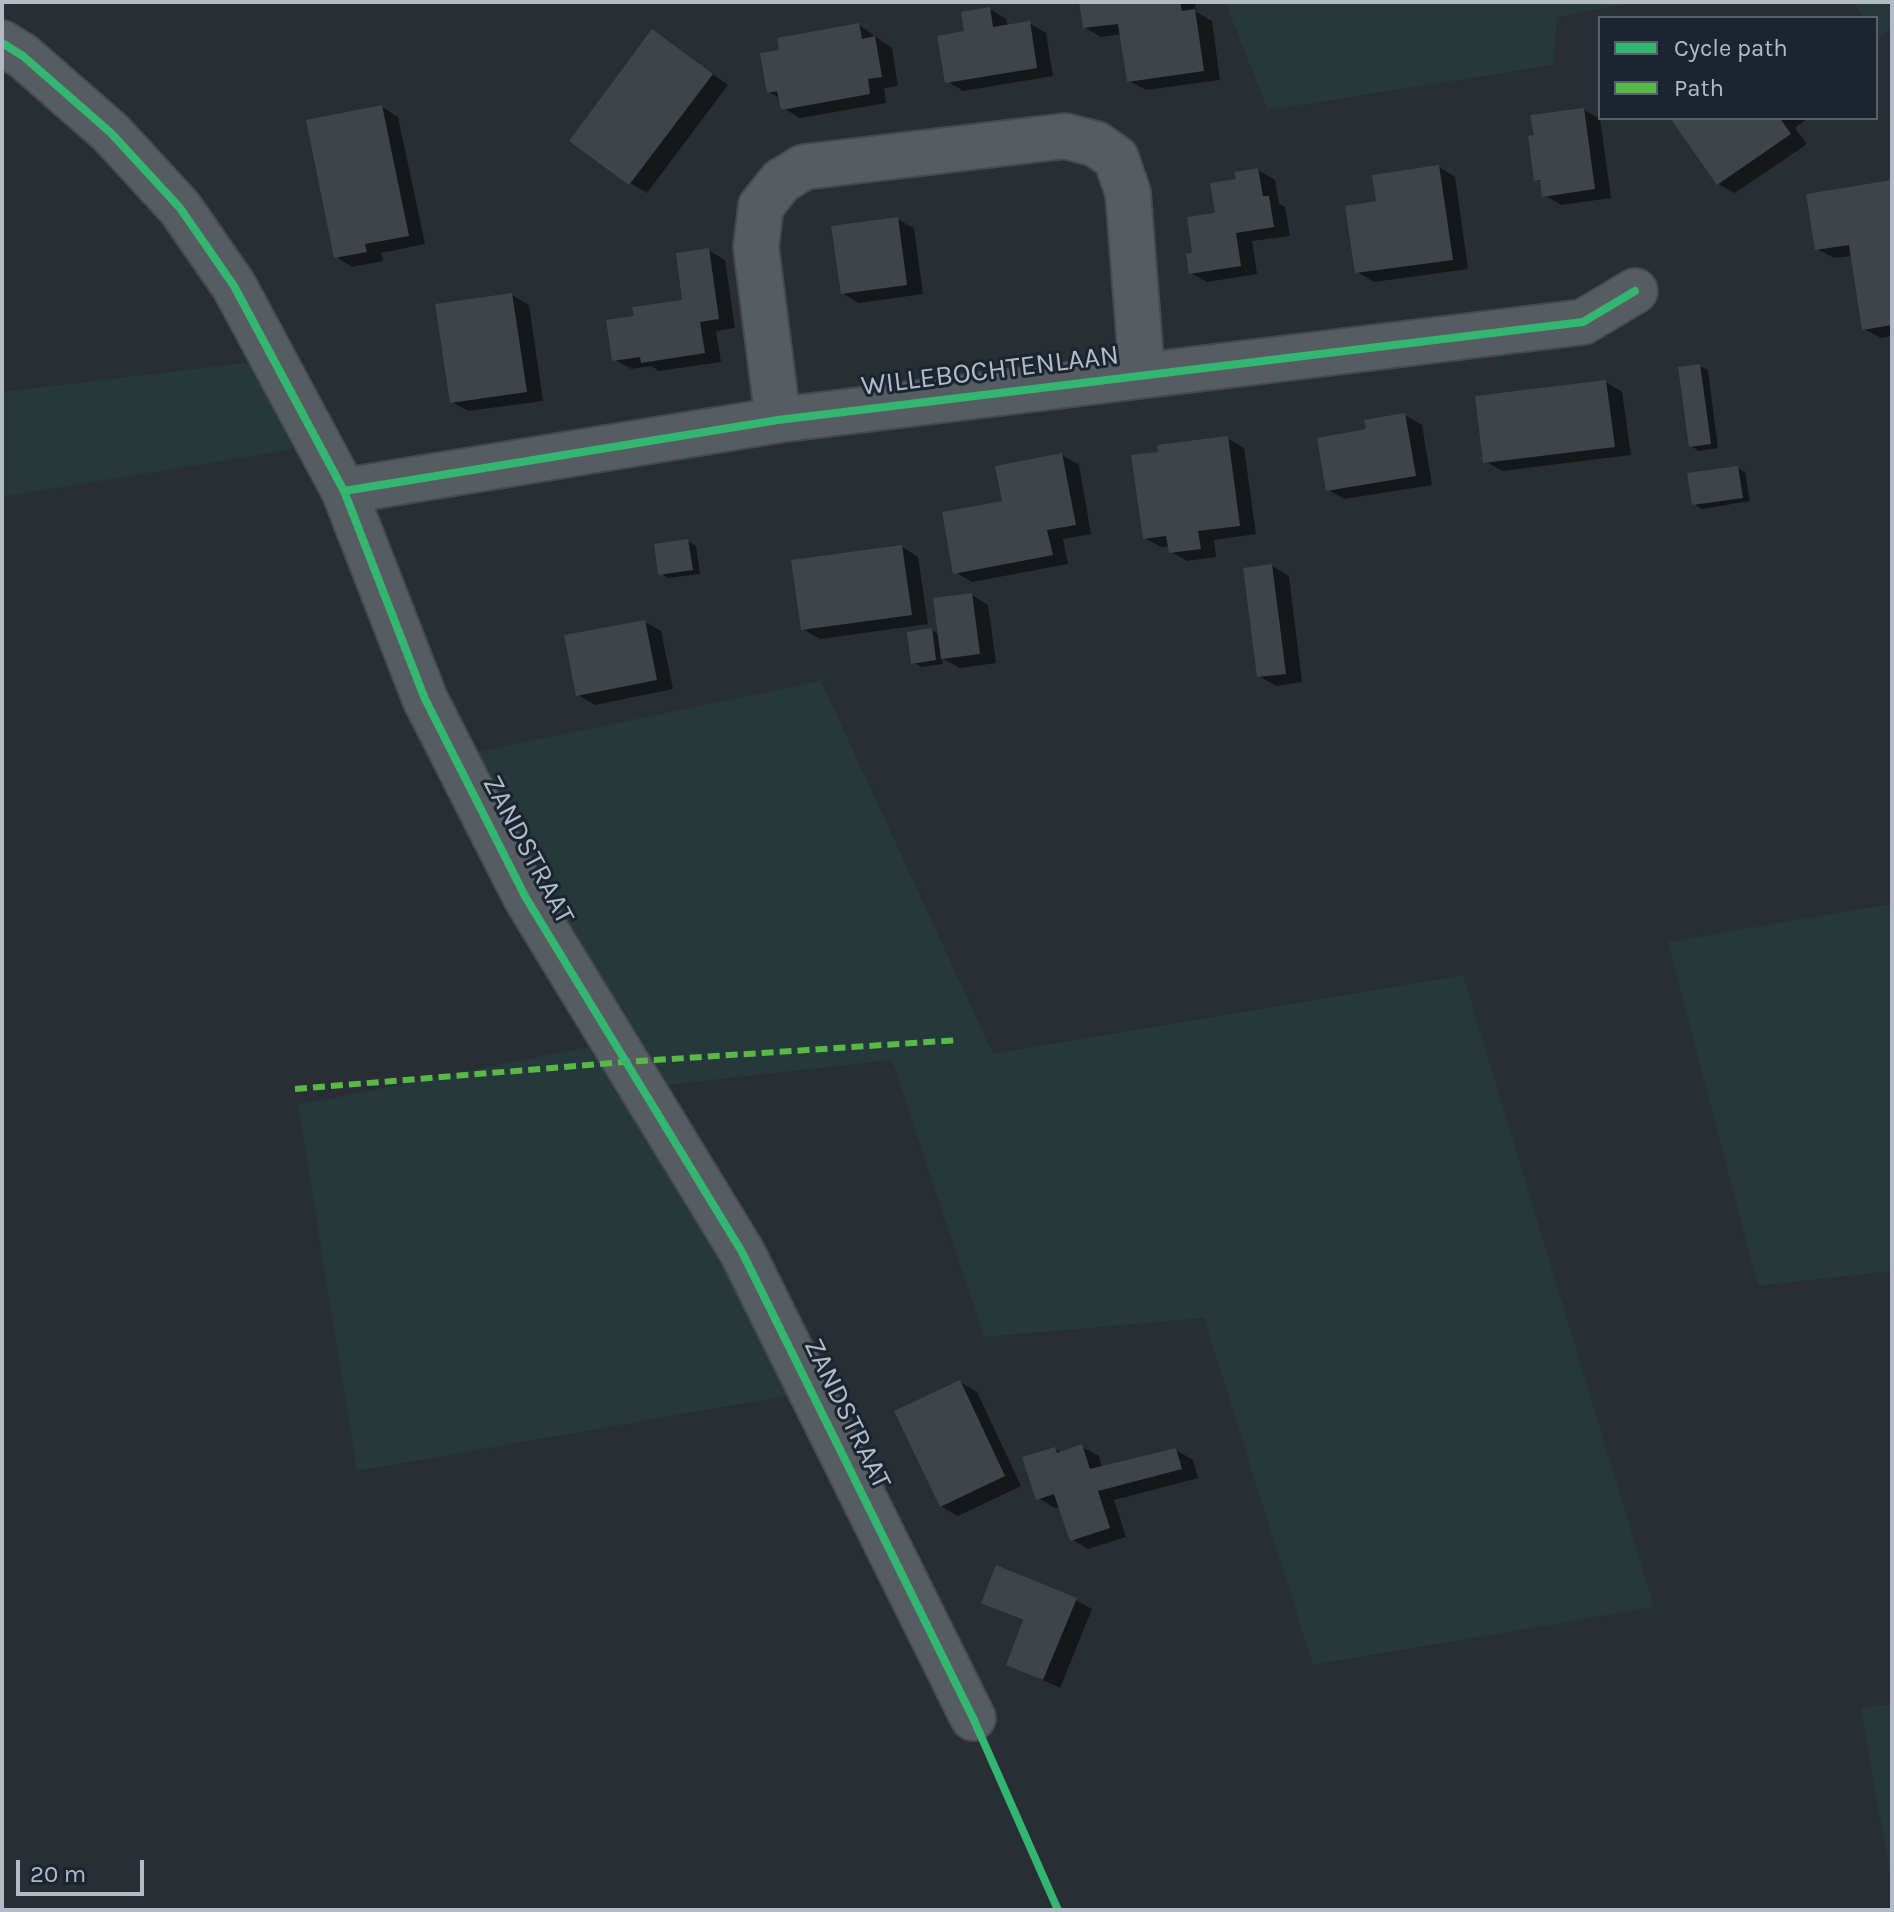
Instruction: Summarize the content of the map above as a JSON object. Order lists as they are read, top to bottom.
{
  "streets": {
    "street": ["WILLEBOCHTENLAAN", "ZANDSTRAAT"]
  },
  "crossings": [
    ["WILLEBOCHTENLAAN", "ZANDSTRAAT"]
  ],
  "legend": ["Cycle path", "Path"],
  "scale_bar": "20 m"
}
